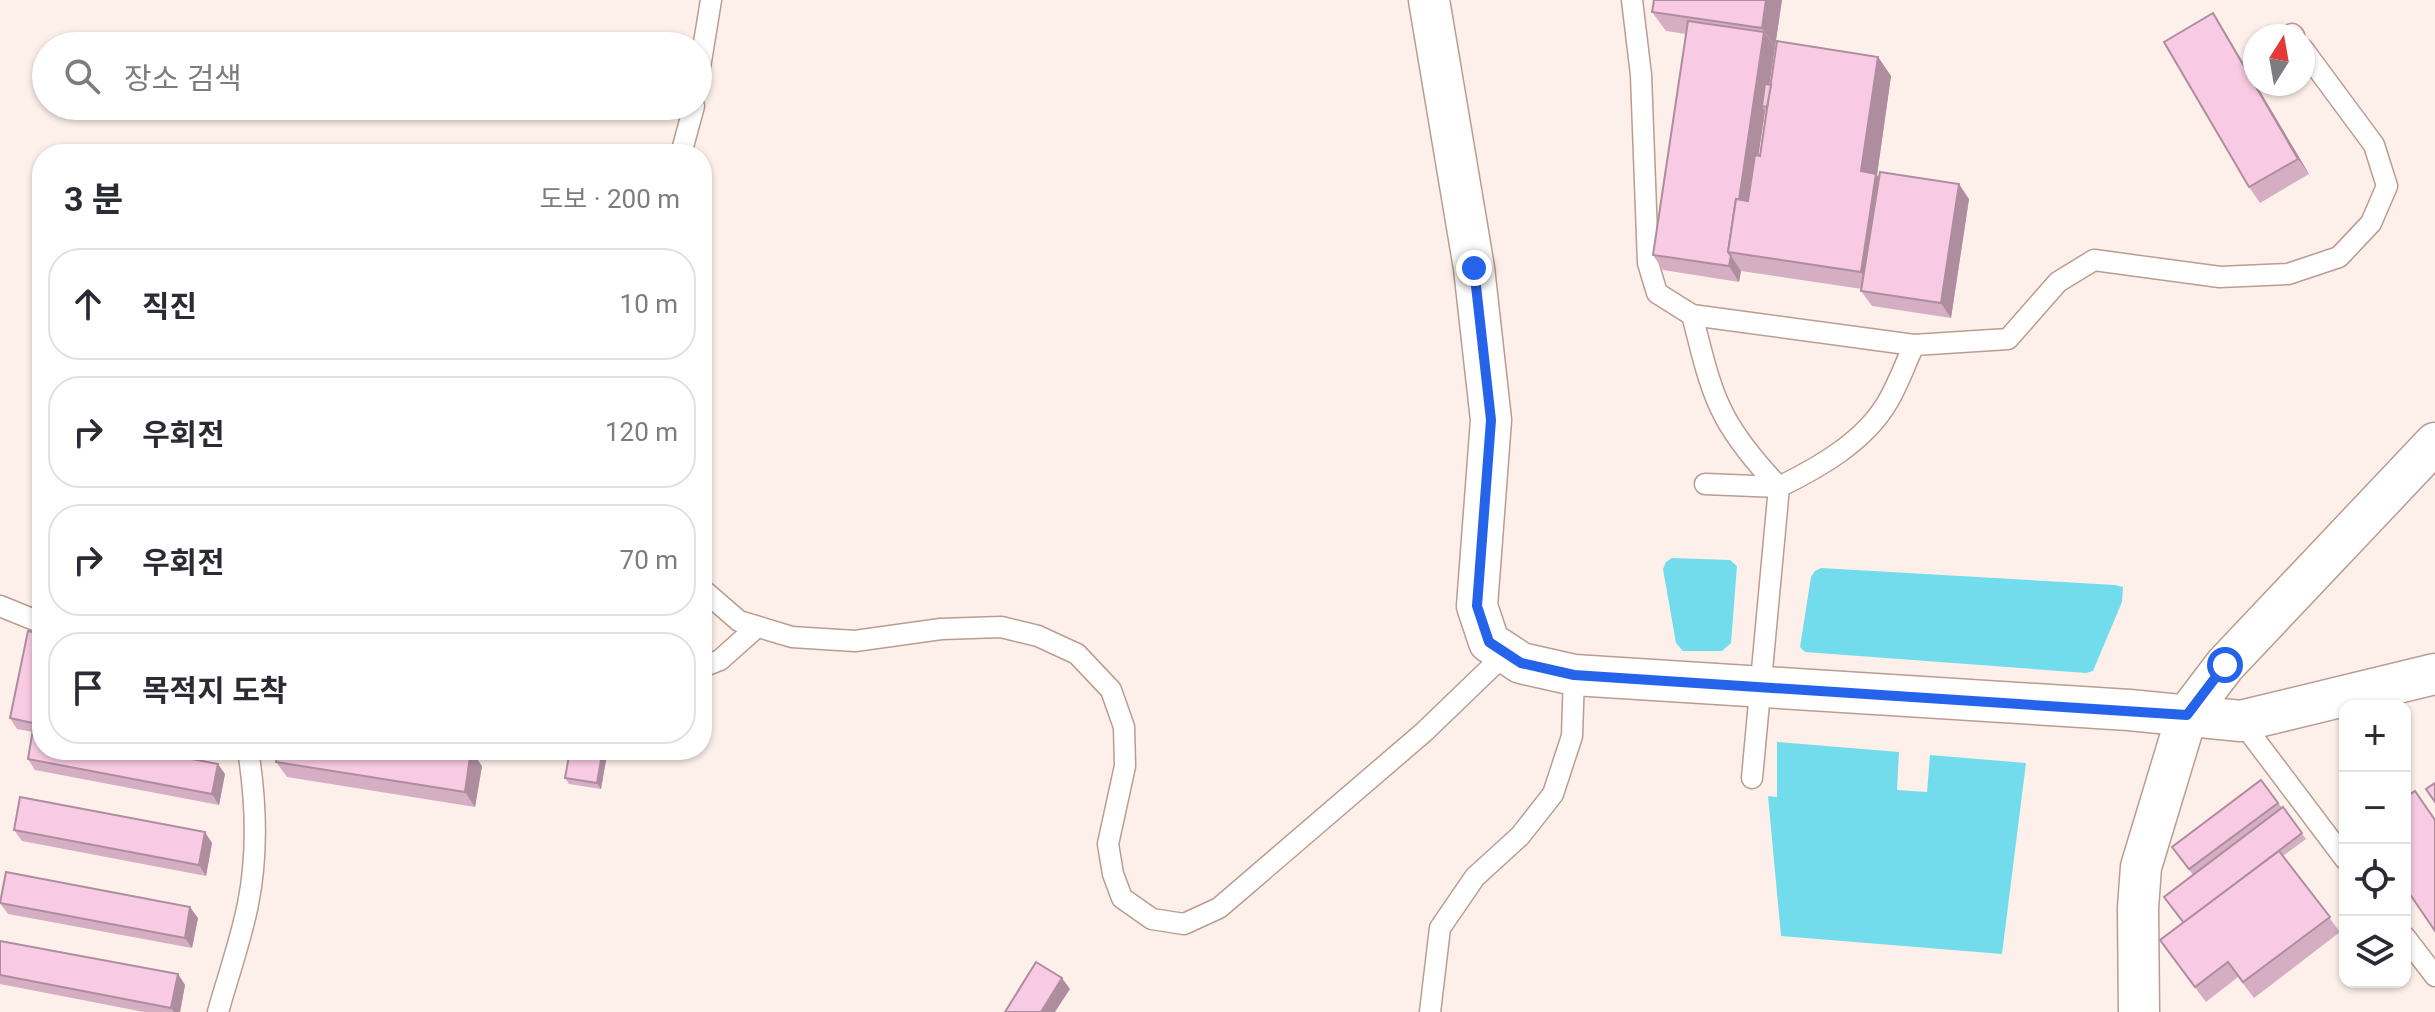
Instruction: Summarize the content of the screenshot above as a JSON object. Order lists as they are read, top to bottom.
{
  "north": "top",
  "page": {
    "search": "장소 검색",
    "heading": ["3 분", "도보 · 200 m"],
    "list": [
      ["직진", "10 m"],
      ["우회전", "120 m"],
      ["우회전", "70 m"],
      "목적지 도착"
    ],
    "map_buttons": ["+", "−"]
  }
}
